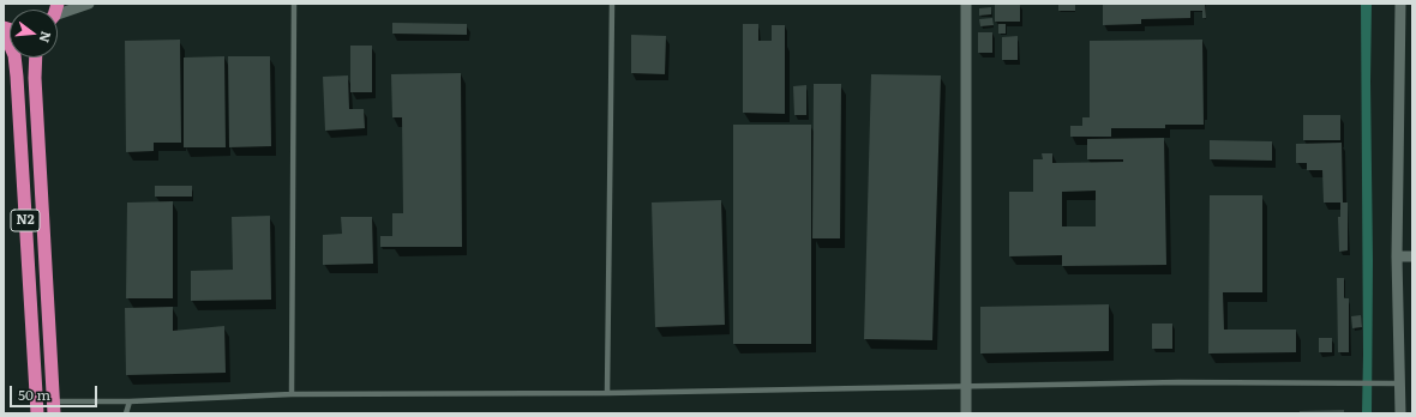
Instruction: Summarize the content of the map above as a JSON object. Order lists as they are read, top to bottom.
{
  "streets": {
    "highway": ["N2"]
  },
  "scale_bar": "50 m",
  "north": "right"
}
